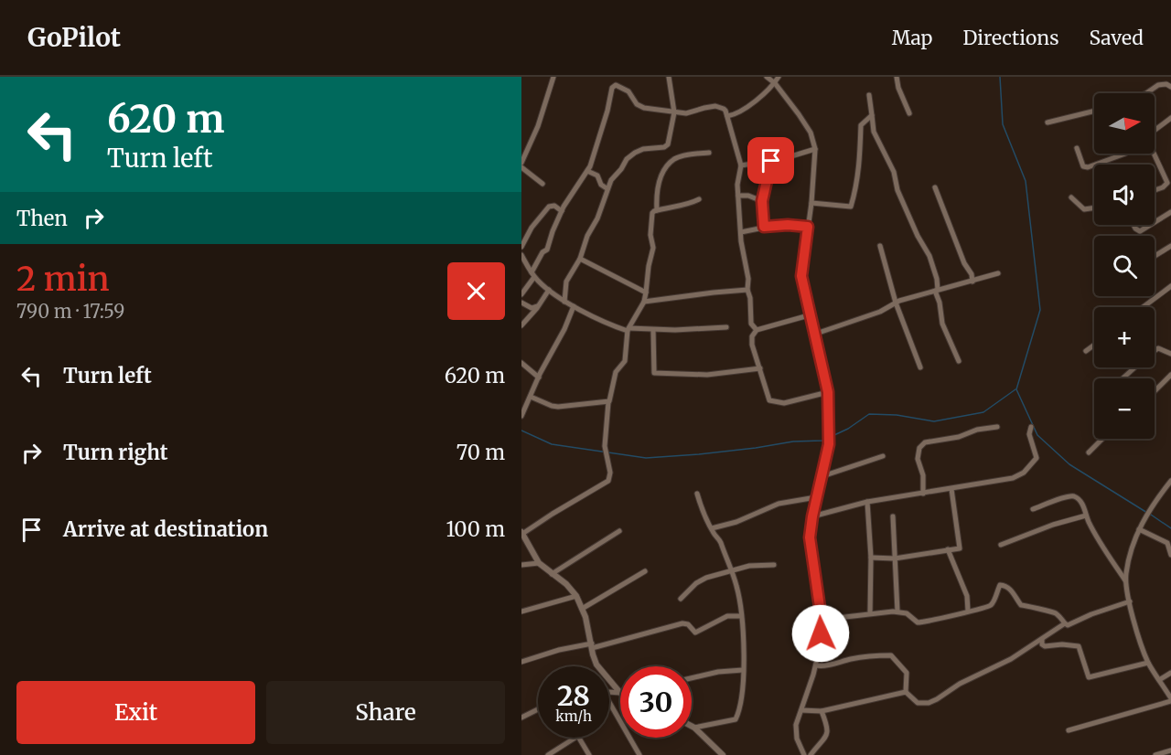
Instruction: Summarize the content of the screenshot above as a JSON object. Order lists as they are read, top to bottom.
{
  "north": "right",
  "page": {
    "header": "GoPilot",
    "nav": ["Map", "Directions", "Saved"],
    "turn": ["620 m", "Turn left"],
    "map_buttons": ["+", "−"],
    "then": "Then",
    "heading": ["2 min", "790 m · 17:59"],
    "list": [
      {
        "name": "Turn left",
        "value": "620 m"
      },
      {
        "name": "Turn right",
        "value": "70 m"
      },
      {
        "name": "Arrive at destination",
        "value": "100 m"
      }
    ],
    "speed": "28 km/h",
    "limit": "30",
    "buttons": ["Exit", "Share"]
  }
}
